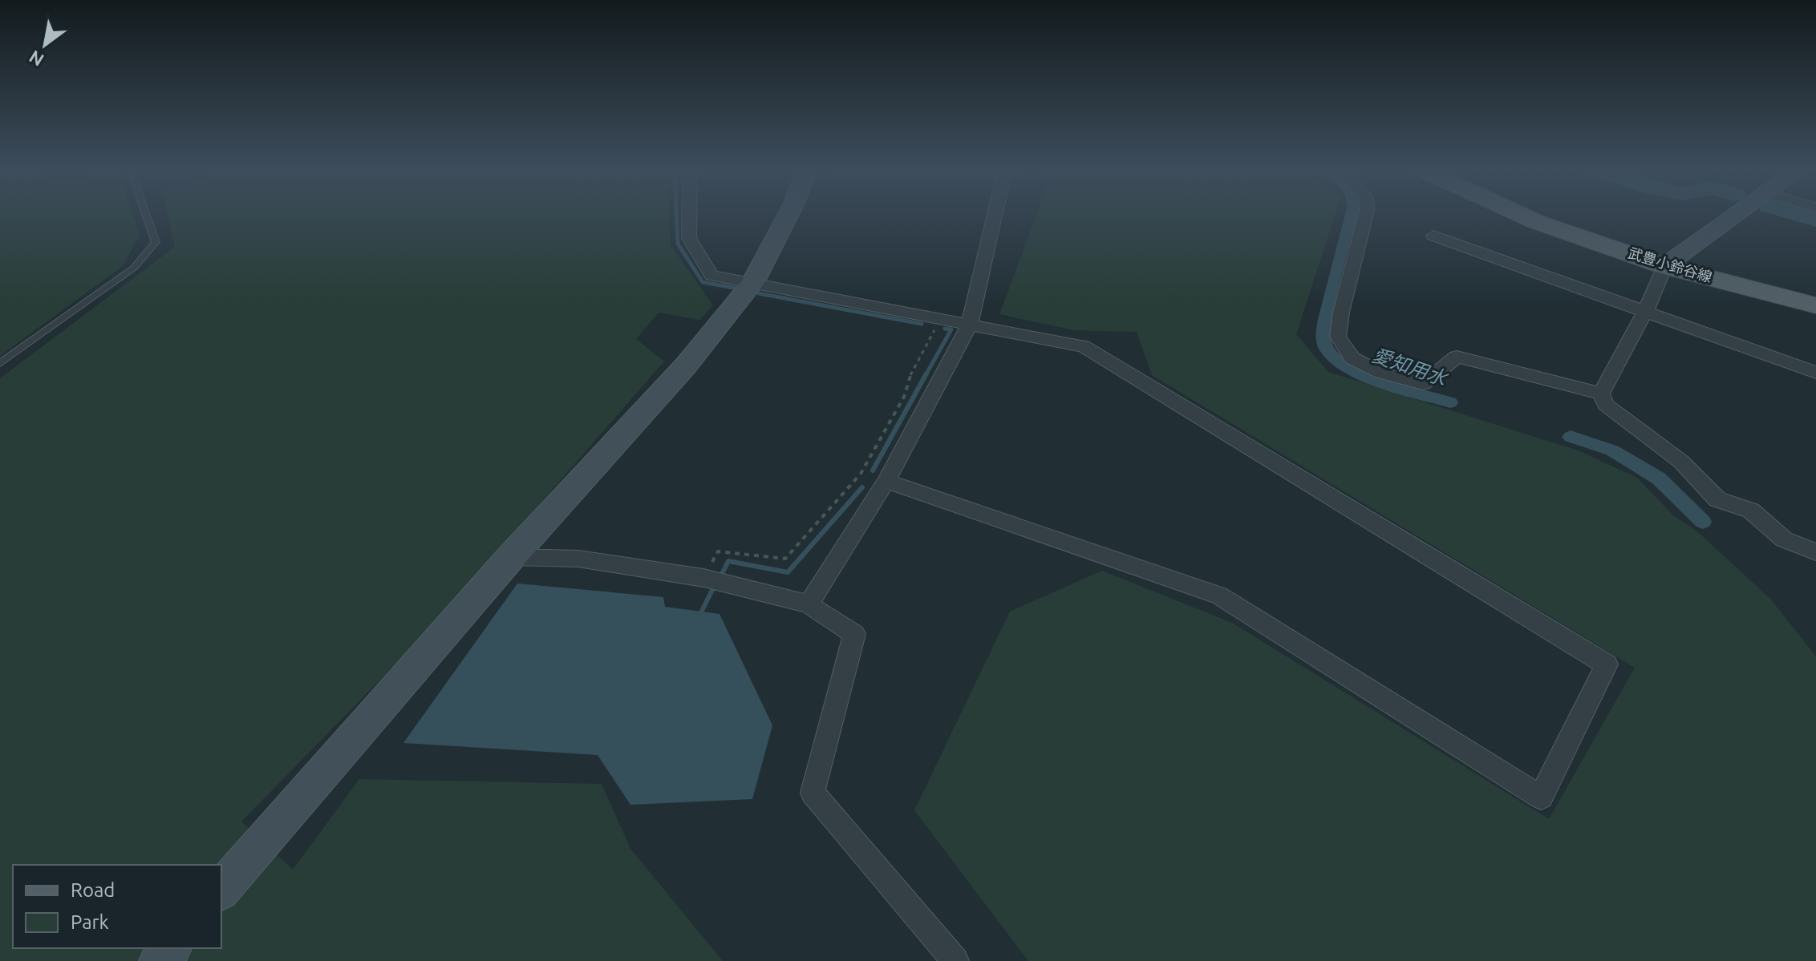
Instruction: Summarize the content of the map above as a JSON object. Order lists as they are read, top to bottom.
{
  "streets": {
    "main road": ["武豊小鈴谷線"]
  },
  "water": ["愛知用水"],
  "legend": ["Road", "Park"],
  "north": "bottom left"
}
